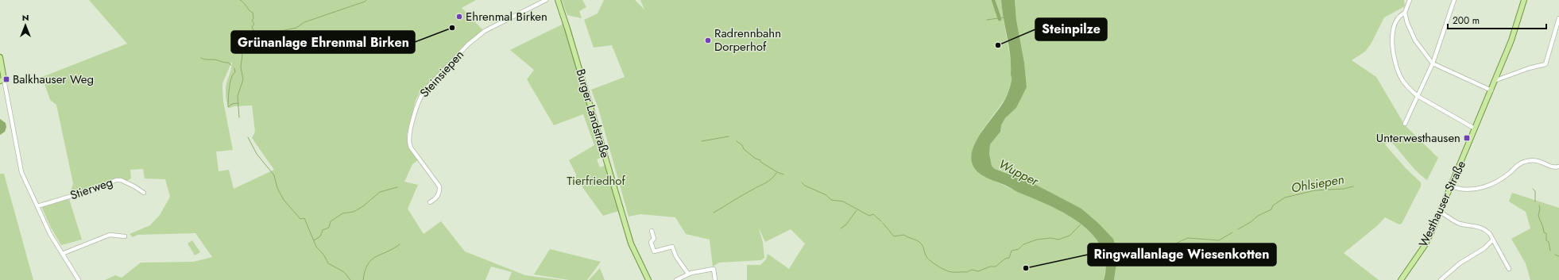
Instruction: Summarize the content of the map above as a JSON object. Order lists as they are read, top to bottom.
{
  "streets": {
    "main road": ["Burger Landstraße", "Westhauser Straße"],
    "street": ["Steinsiepen", "Stierweg"]
  },
  "water": ["Wupper", "Ohlsiepen"],
  "parks": ["Tierfriedhof"],
  "places": {
    "other": [
      "Ehrenmal Birken",
      "Grünanlage Ehrenmal Birken",
      "Radrennbahn Dorperhof",
      "Steinpilze",
      "Ringwallanlage Wiesenkotten"
    ],
    "transit": ["Balkhauser Weg", "Unterwesthausen"]
  },
  "scale_bar": "200 m",
  "north": "top"
}
